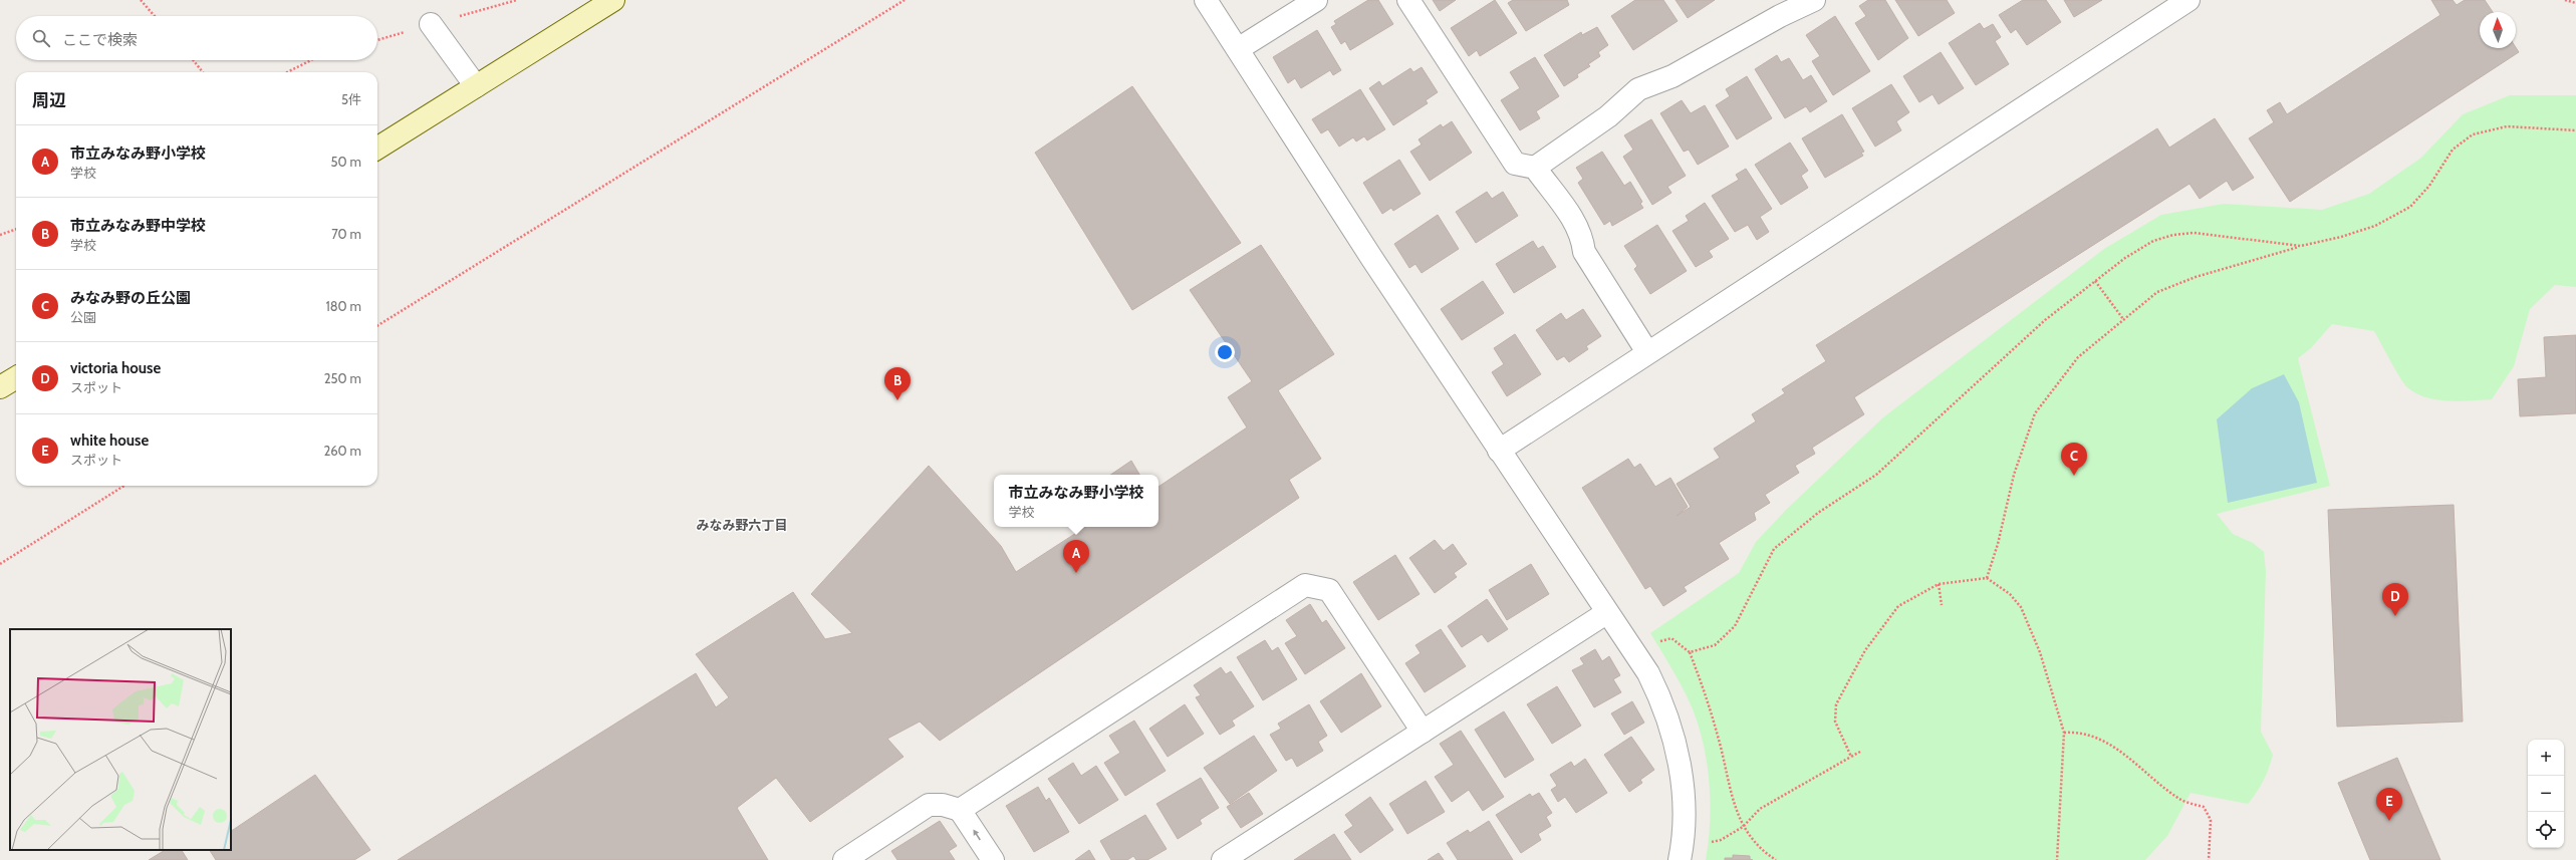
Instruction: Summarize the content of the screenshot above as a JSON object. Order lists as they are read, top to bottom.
{
  "districts": ["みなみ野六丁目"],
  "north": "top",
  "page": {
    "search": "ここで検索",
    "heading": ["周辺", "5件"],
    "list": [
      {
        "mark": "A",
        "name": "市立みなみ野小学校",
        "note": "学校",
        "value": "50 m"
      },
      {
        "mark": "B",
        "name": "市立みなみ野中学校",
        "note": "学校",
        "value": "70 m"
      },
      {
        "mark": "C",
        "name": "みなみ野の丘公園",
        "note": "公園",
        "value": "180 m"
      },
      {
        "mark": "D",
        "name": "victoria house",
        "note": "スポット",
        "value": "250 m"
      },
      {
        "mark": "E",
        "name": "white house",
        "note": "スポット",
        "value": "260 m"
      }
    ],
    "pins": [
      "B",
      "C",
      "A",
      "D",
      "E"
    ],
    "popup": ["市立みなみ野小学校", "学校"],
    "map_buttons": ["+", "−"]
  }
}
